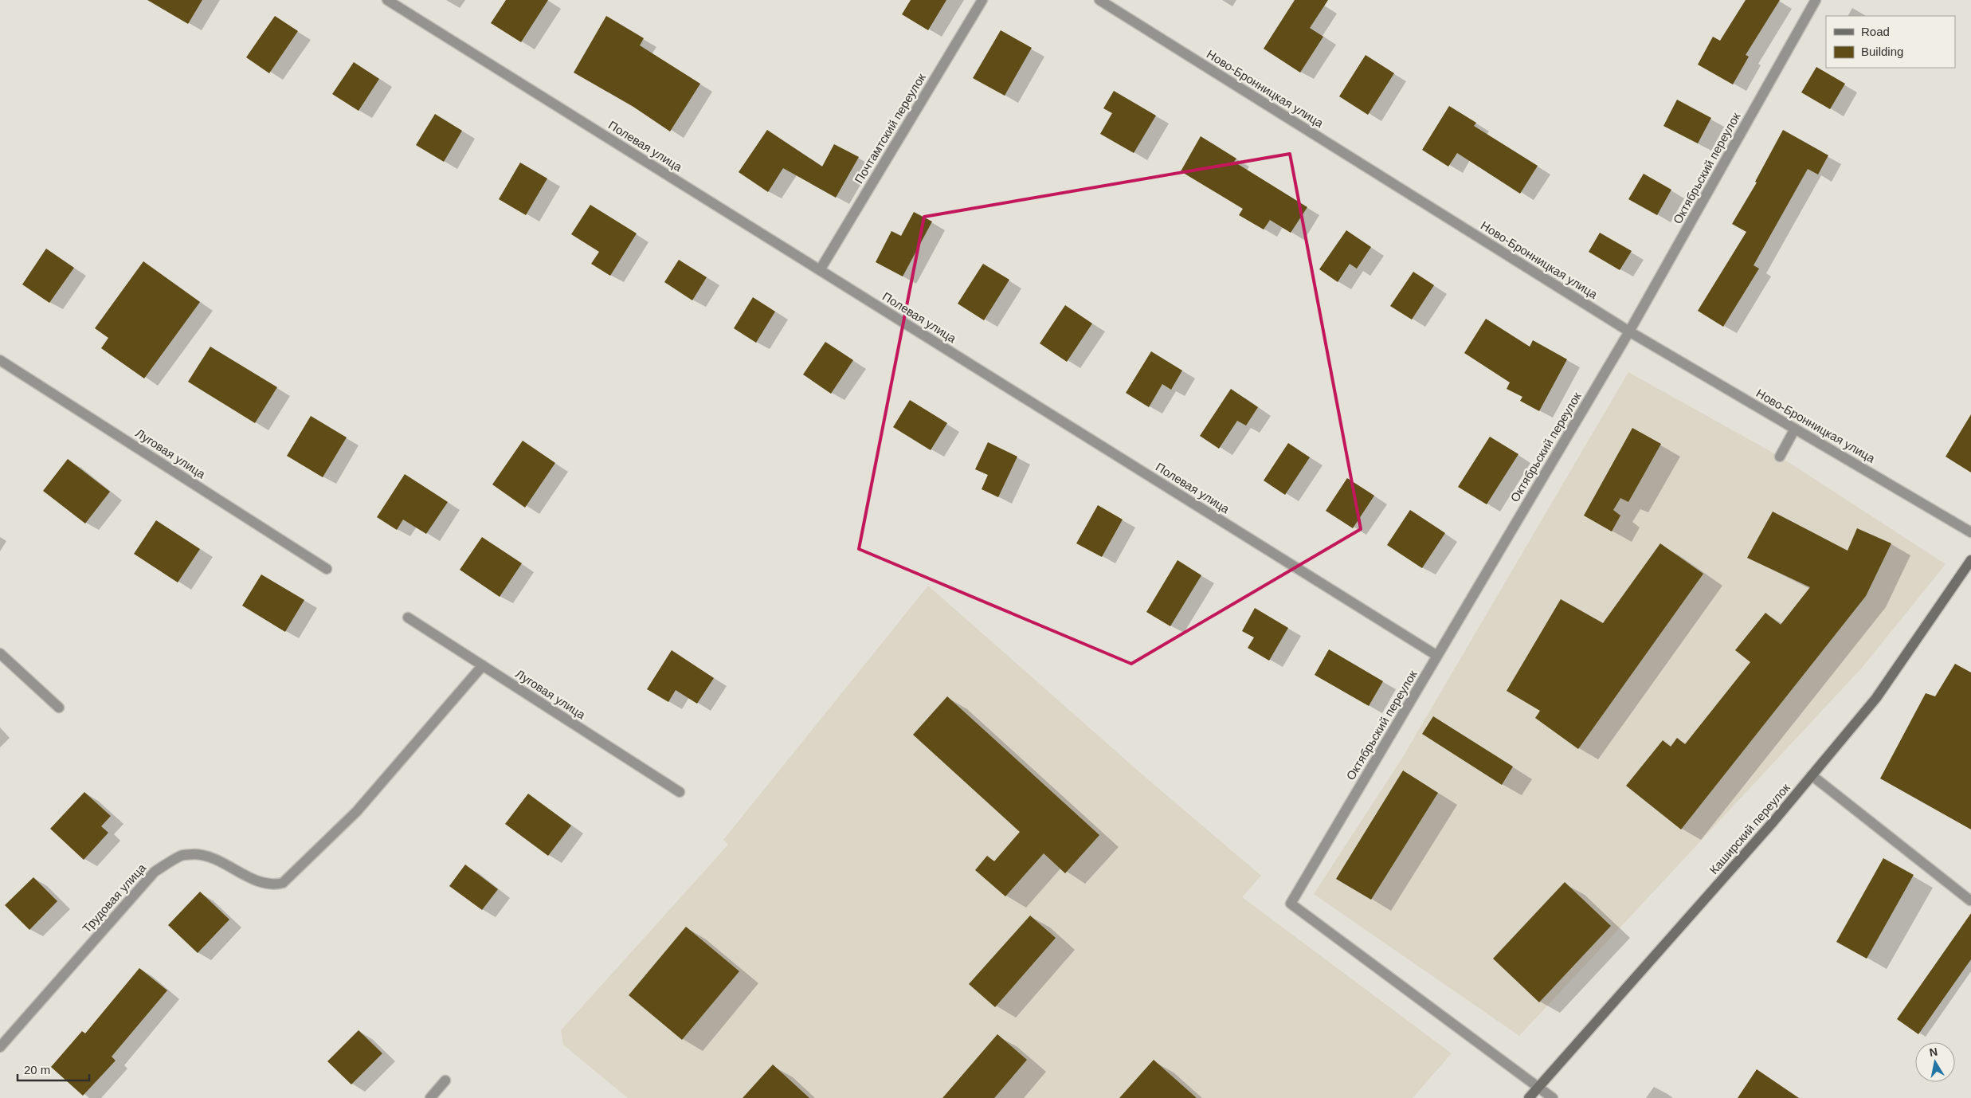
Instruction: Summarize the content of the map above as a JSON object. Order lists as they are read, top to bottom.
{
  "streets": {
    "main road": ["Каширский переулок"],
    "street": [
      "Ново-Бронницкая улица",
      "Почтамтский переулок",
      "Полевая улица",
      "Октябрьский переулок",
      "Луговая улица",
      "Трудовая улица"
    ]
  },
  "crossings": [
    ["Ново-Бронницкая улица", "Октябрьский переулок"],
    ["Почтамтский переулок", "Полевая улица"],
    ["Полевая улица", "Октябрьский переулок"],
    ["Октябрьский переулок", "Каширский переулок"],
    ["Луговая улица", "Трудовая улица"]
  ],
  "legend": ["Road", "Building"],
  "scale_bar": "20 m",
  "north": "top"
}
